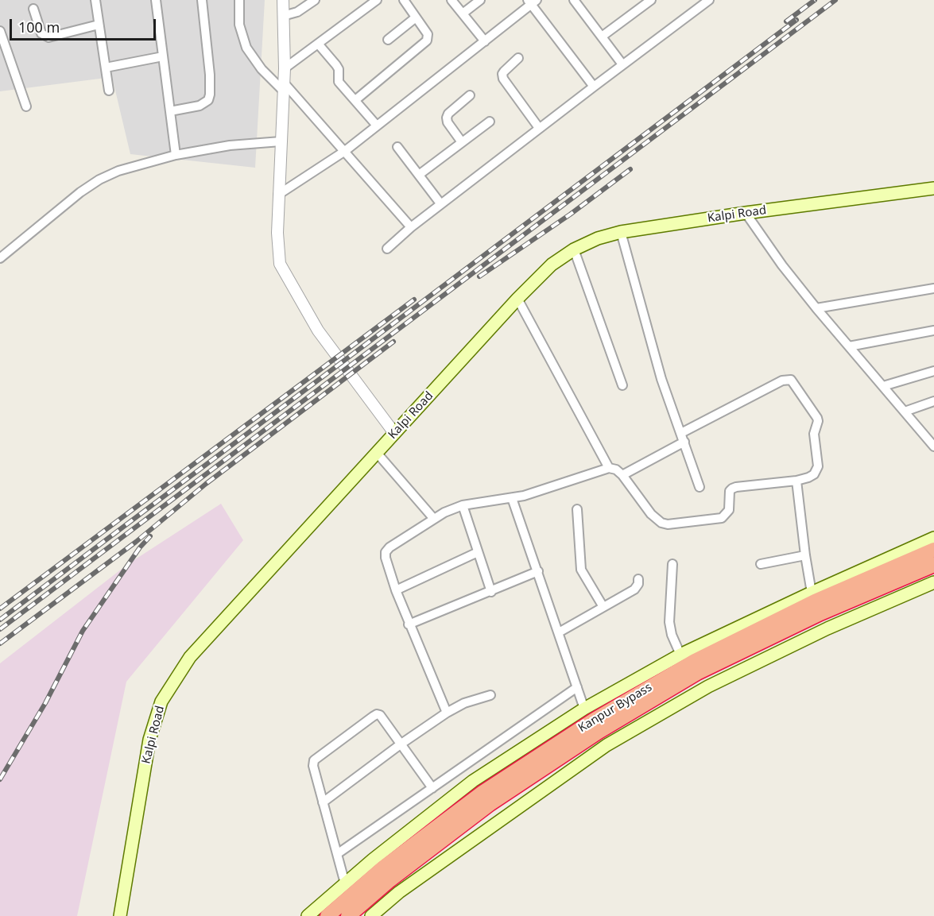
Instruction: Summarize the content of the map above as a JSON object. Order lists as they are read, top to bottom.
{
  "streets": {
    "highway": ["Kanpur Bypass"],
    "main road": ["Kalpi Road"]
  },
  "scale_bar": "100 m"
}
